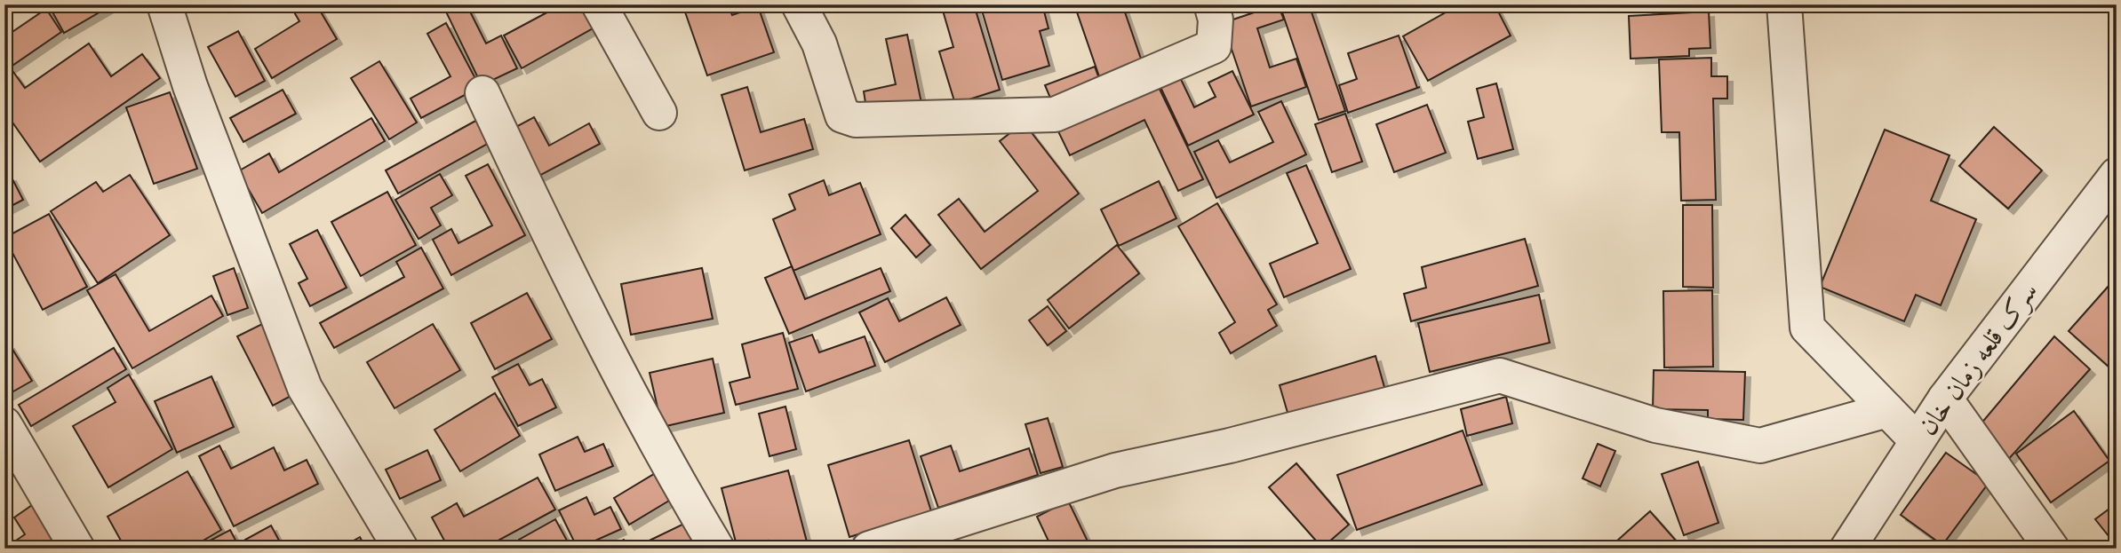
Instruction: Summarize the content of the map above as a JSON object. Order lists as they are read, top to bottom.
{
  "streets": {
    "street": ["سرک قلعه زمان خان"]
  }
}
